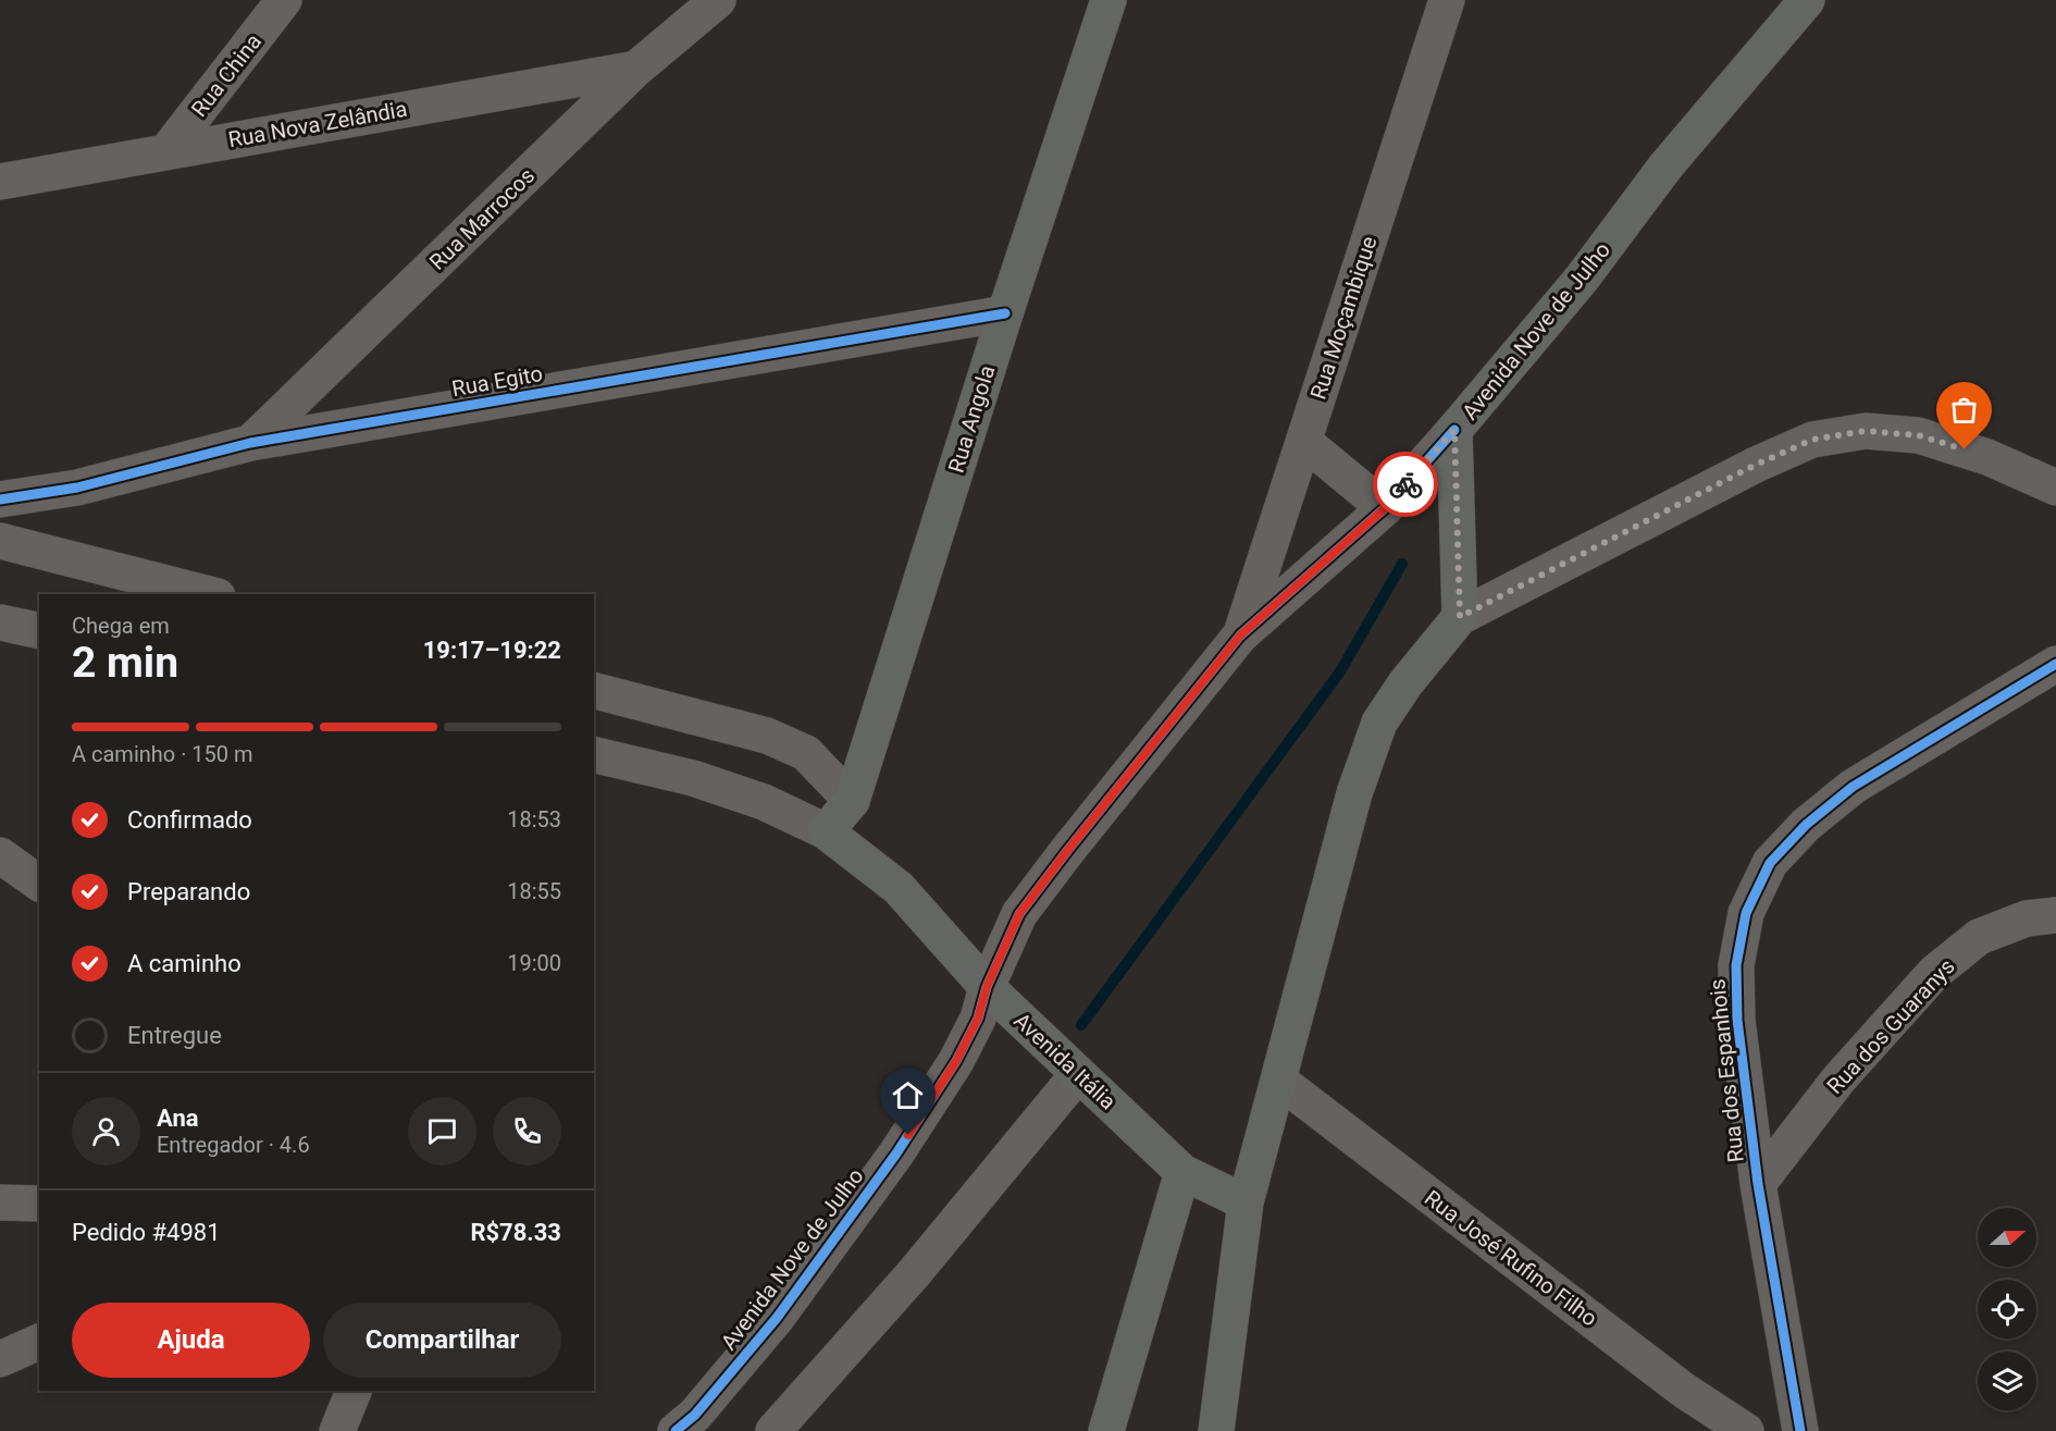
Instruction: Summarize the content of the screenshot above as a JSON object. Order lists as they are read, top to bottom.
{
  "streets": {
    "main road": ["Avenida Nove de Julho", "Rua Angola", "Avenida Itália"],
    "street": [
      "Rua China",
      "Rua Nova Zelândia",
      "Rua Marrocos",
      "Rua Moçambique",
      "Rua Egito",
      "Rua dos Guaranys",
      "Rua dos Espanhois",
      "Rua José Rufino Filho"
    ]
  },
  "crossings": [
    ["Rua China", "Rua Nova Zelândia"],
    ["Rua Nova Zelândia", "Rua Marrocos"],
    ["Rua Marrocos", "Rua Egito"],
    ["Rua Moçambique", "Avenida Nove de Julho"],
    ["Avenida Nove de Julho", "Avenida Itália"],
    ["Rua Egito", "Rua Angola"],
    ["Rua Angola", "Avenida Itália"],
    ["Rua dos Guaranys", "Rua dos Espanhois"]
  ],
  "north": "right",
  "page": {
    "heading": ["2 min", "Chega em", "19:17–19:22"],
    "panel": [
      "Ana",
      "Entregador · 4.6",
      "Pedido #4981",
      "R$78.33"
    ],
    "bar": "A caminho · 150 m",
    "list": [
      ["Confirmado", "18:53"],
      ["Preparando", "18:55"],
      ["A caminho", "19:00"],
      "Entregue"
    ],
    "buttons": ["Ajuda", "Compartilhar"]
  }
}
